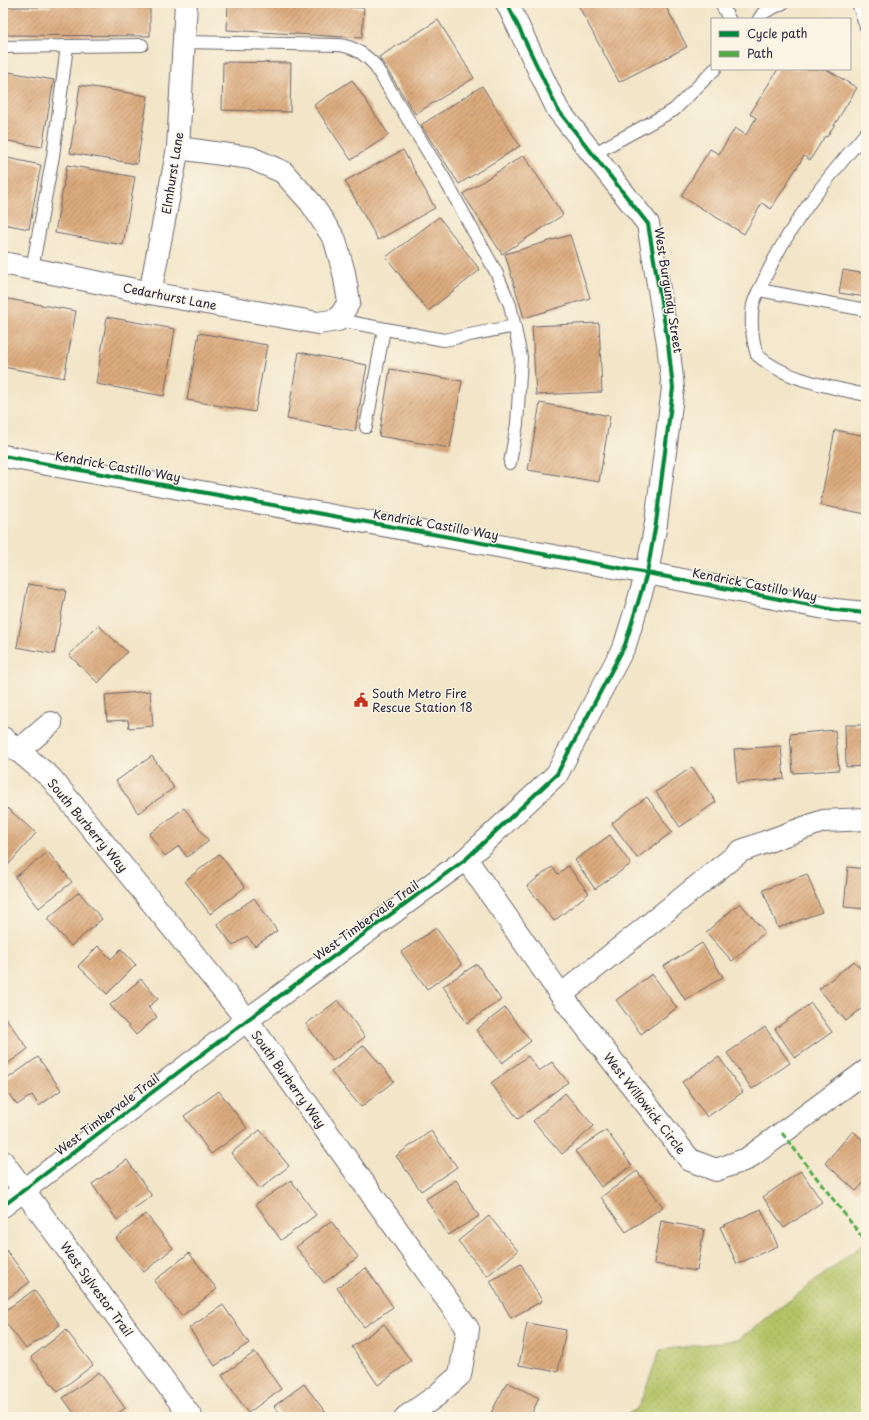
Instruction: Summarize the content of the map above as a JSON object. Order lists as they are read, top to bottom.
{
  "streets": {
    "street": [
      "Elmhurst Lane",
      "West Burgundy Street",
      "Cedarhurst Lane",
      "Kendrick Castillo Way",
      "South Burberry Way",
      "West Timbervale Trail",
      "West Willowick Circle",
      "West Sylvestor Trail"
    ]
  },
  "crossings": [
    ["Elmhurst Lane", "Cedarhurst Lane"],
    ["West Burgundy Street", "Kendrick Castillo Way"],
    ["West Burgundy Street", "West Timbervale Trail"],
    ["Kendrick Castillo Way", "West Timbervale Trail"],
    ["South Burberry Way", "West Timbervale Trail"],
    ["West Timbervale Trail", "West Willowick Circle"],
    ["West Timbervale Trail", "West Sylvestor Trail"]
  ],
  "places": {
    "public building": ["South Metro Fire Rescue Station 18"]
  },
  "legend": ["Cycle path", "Path"]
}
